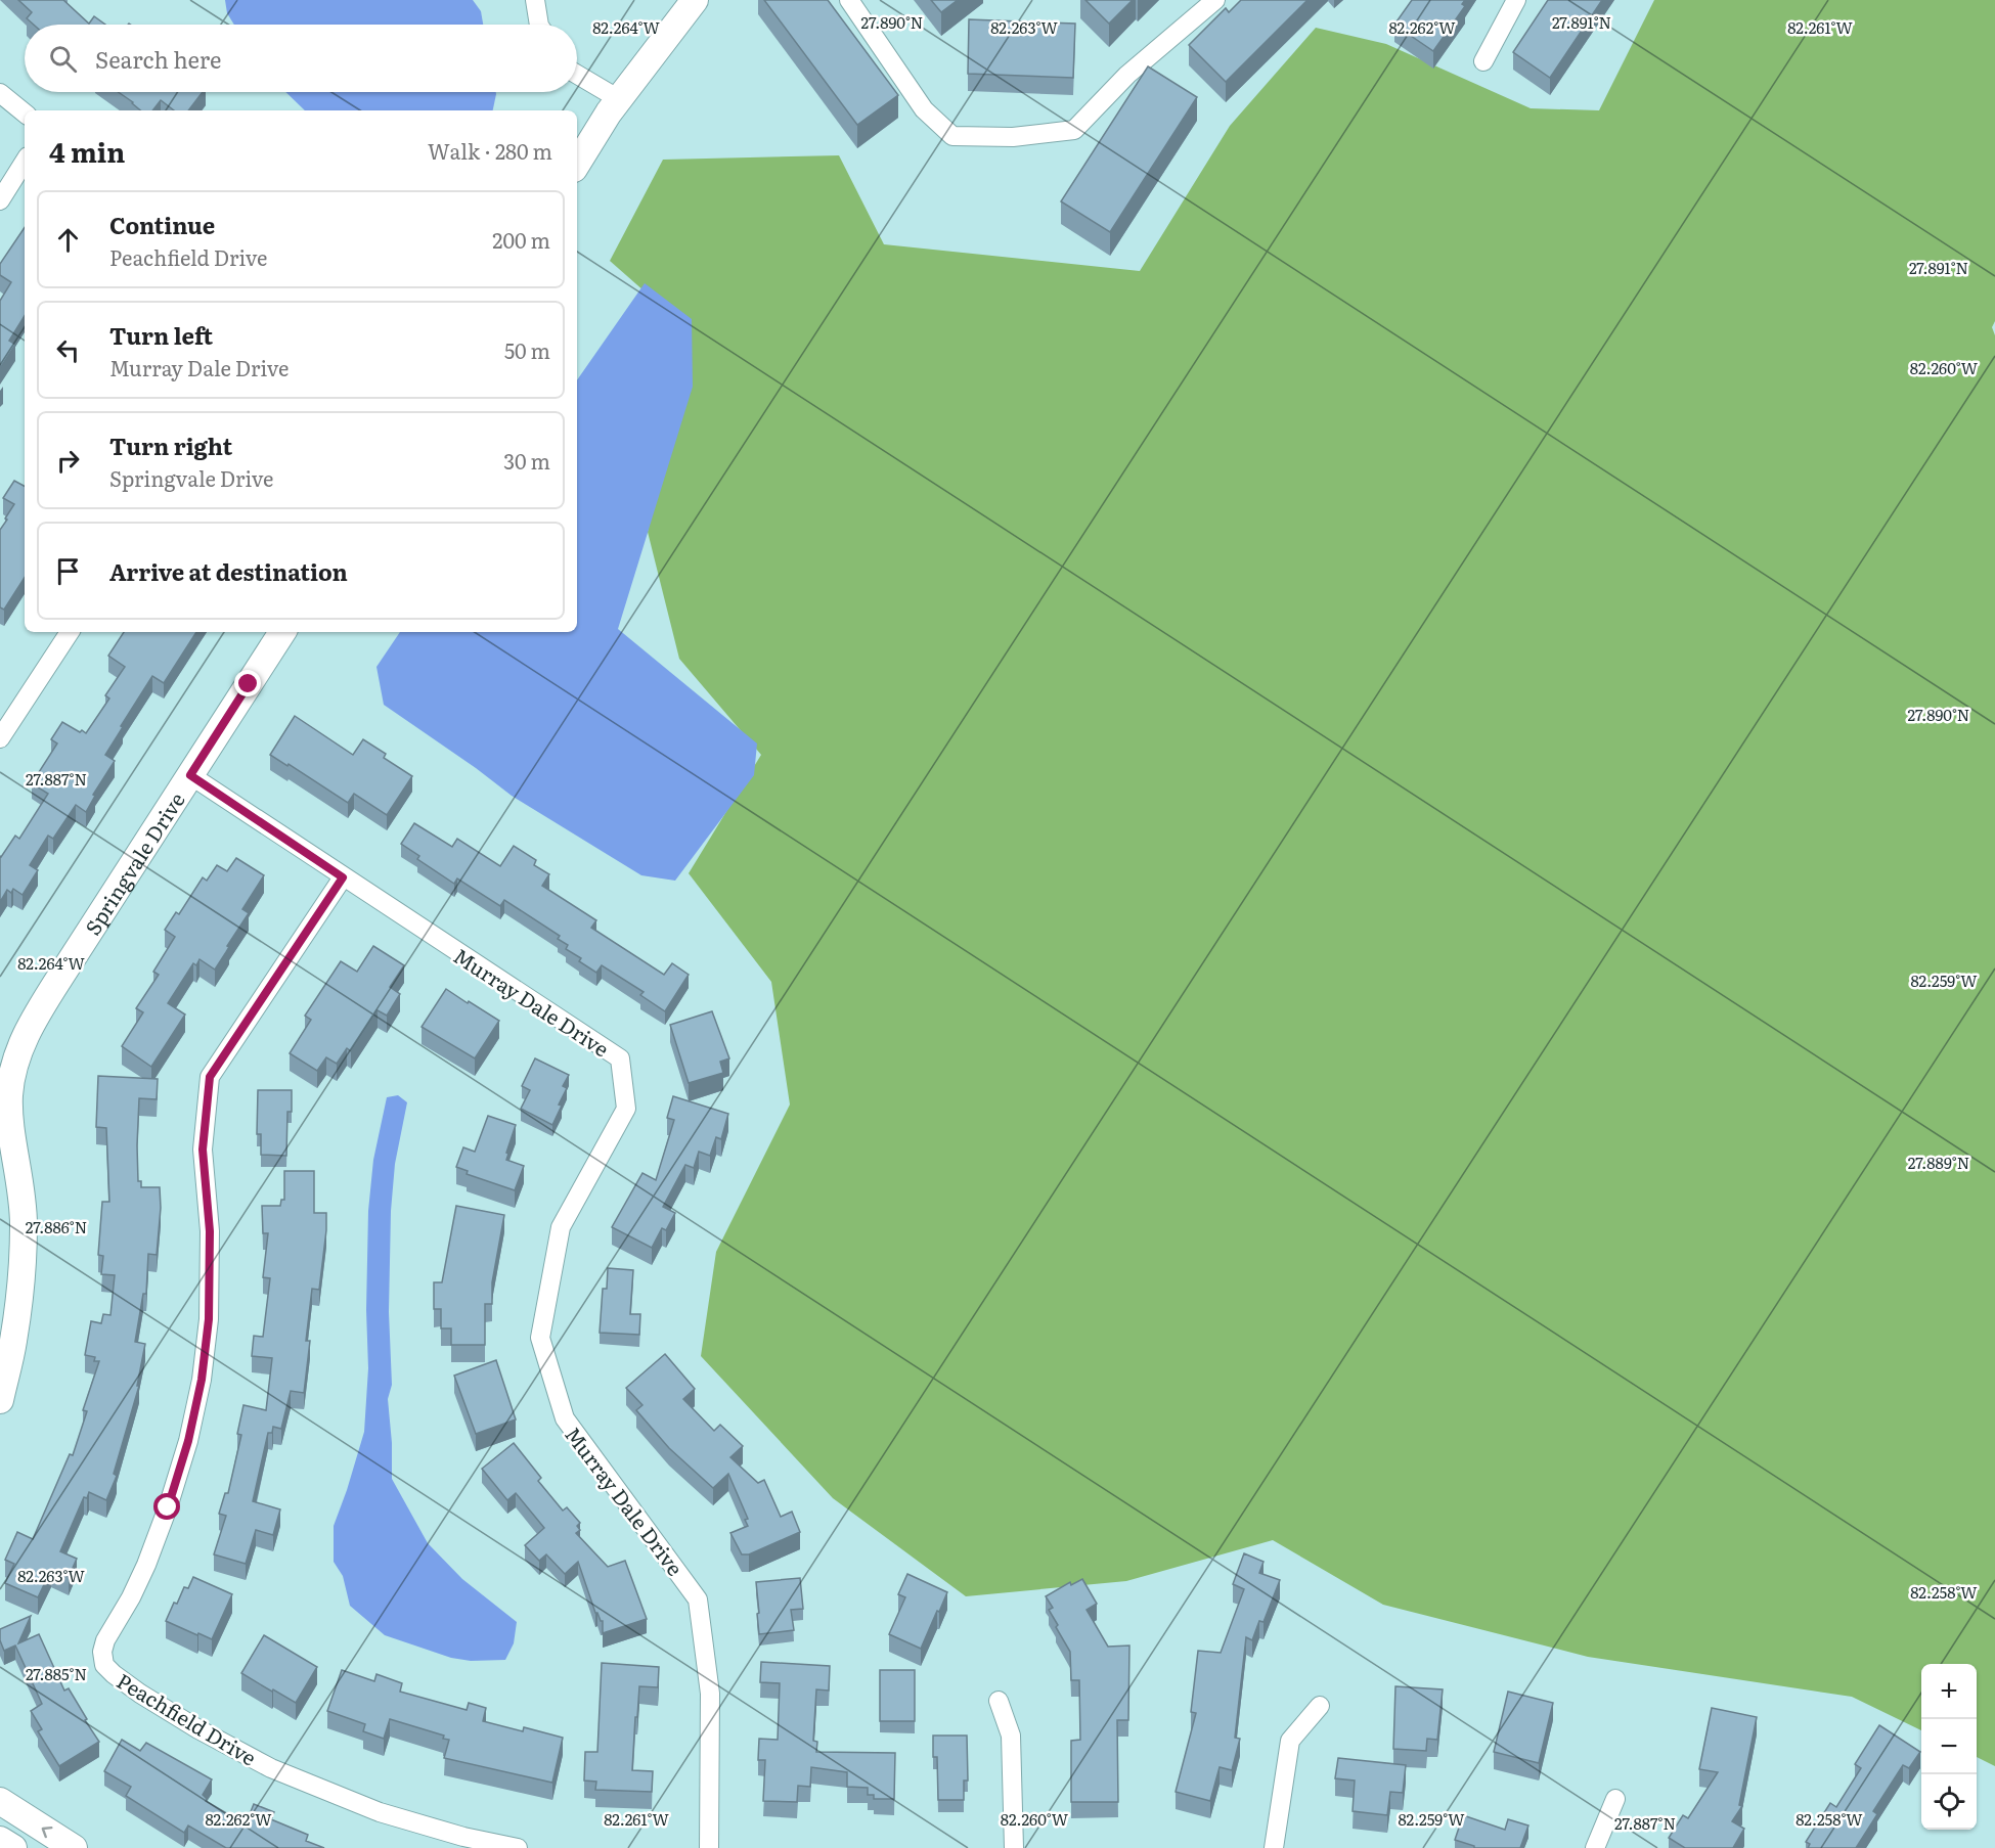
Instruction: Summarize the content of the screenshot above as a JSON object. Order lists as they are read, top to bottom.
{
  "streets": {
    "street": ["Springvale Drive", "Murray Dale Drive", "Peachfield Drive"]
  },
  "crossings": [
    ["Springvale Drive", "Murray Dale Drive"],
    ["Murray Dale Drive", "Peachfield Drive"]
  ],
  "page": {
    "search": "Search here",
    "heading": ["4 min", "Walk · 280 m"],
    "list": [
      ["Continue", "Peachfield Drive", "200 m"],
      ["Turn left", "Murray Dale Drive", "50 m"],
      ["Turn right", "Springvale Drive", "30 m"],
      "Arrive at destination"
    ],
    "map_buttons": ["+", "−"]
  },
  "coordinates": [
    "27.890°N",
    "27.891°N",
    "82.264°W",
    "82.263°W",
    "82.262°W",
    "82.261°W",
    "82.260°W",
    "27.887°N",
    "82.259°W",
    "27.889°N",
    "27.886°N",
    "82.258°W",
    "27.885°N"
  ]
}
